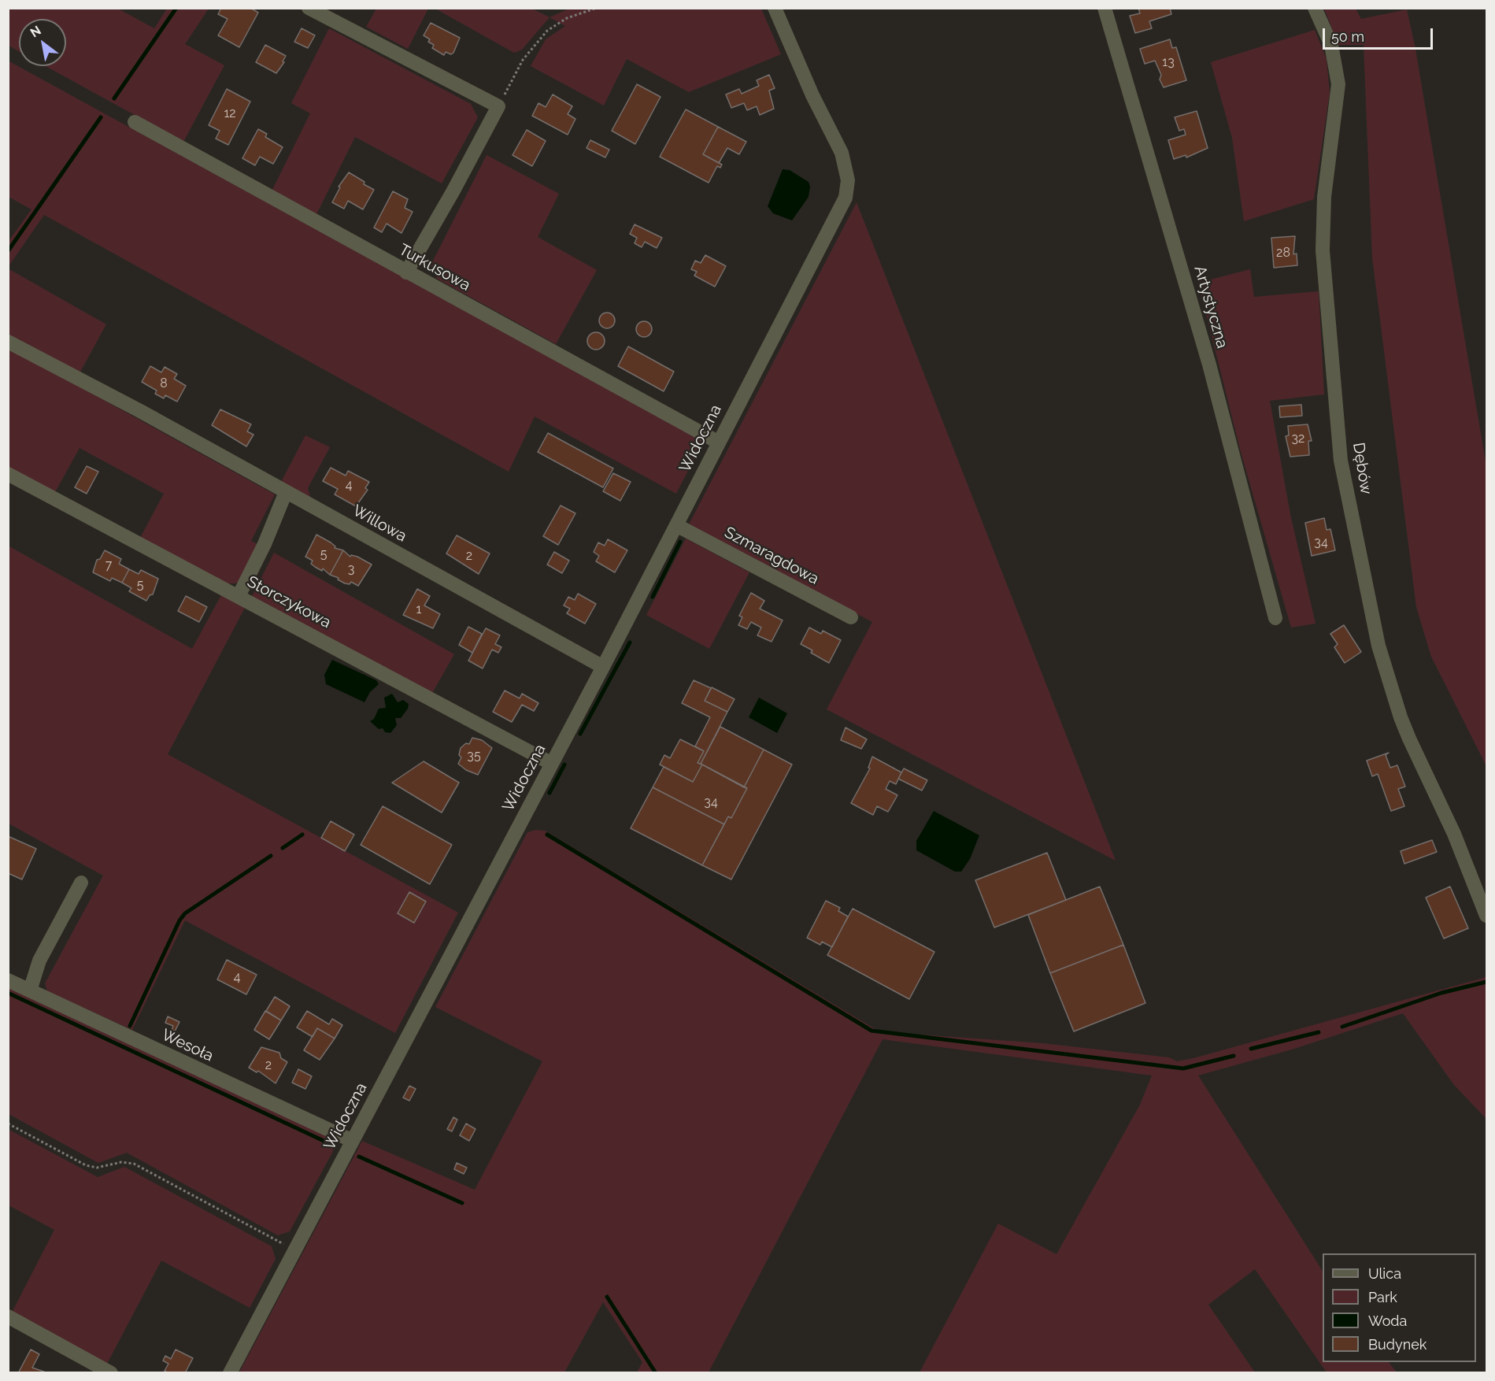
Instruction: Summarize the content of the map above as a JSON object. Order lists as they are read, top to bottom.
{
  "streets": {
    "street": [
      "Turkusowa",
      "Artystyczna",
      "Widoczna",
      "Dębów",
      "Willowa",
      "Szmaragdowa",
      "Storczykowa",
      "Wesoła"
    ]
  },
  "crossings": [
    ["Turkusowa", "Widoczna"],
    ["Widoczna", "Willowa"],
    ["Widoczna", "Szmaragdowa"],
    ["Widoczna", "Storczykowa"],
    ["Widoczna", "Wesoła"]
  ],
  "house_numbers": [
    "13",
    "12",
    "28",
    "8",
    "32",
    "4",
    "34",
    "5",
    "2",
    "7",
    "3",
    "5",
    "1",
    "35",
    "34",
    "4",
    "2"
  ],
  "legend": [
    "Ulica",
    "Park",
    "Woda",
    "Budynek"
  ],
  "scale_bar": "50 m",
  "north": "top left"
}
